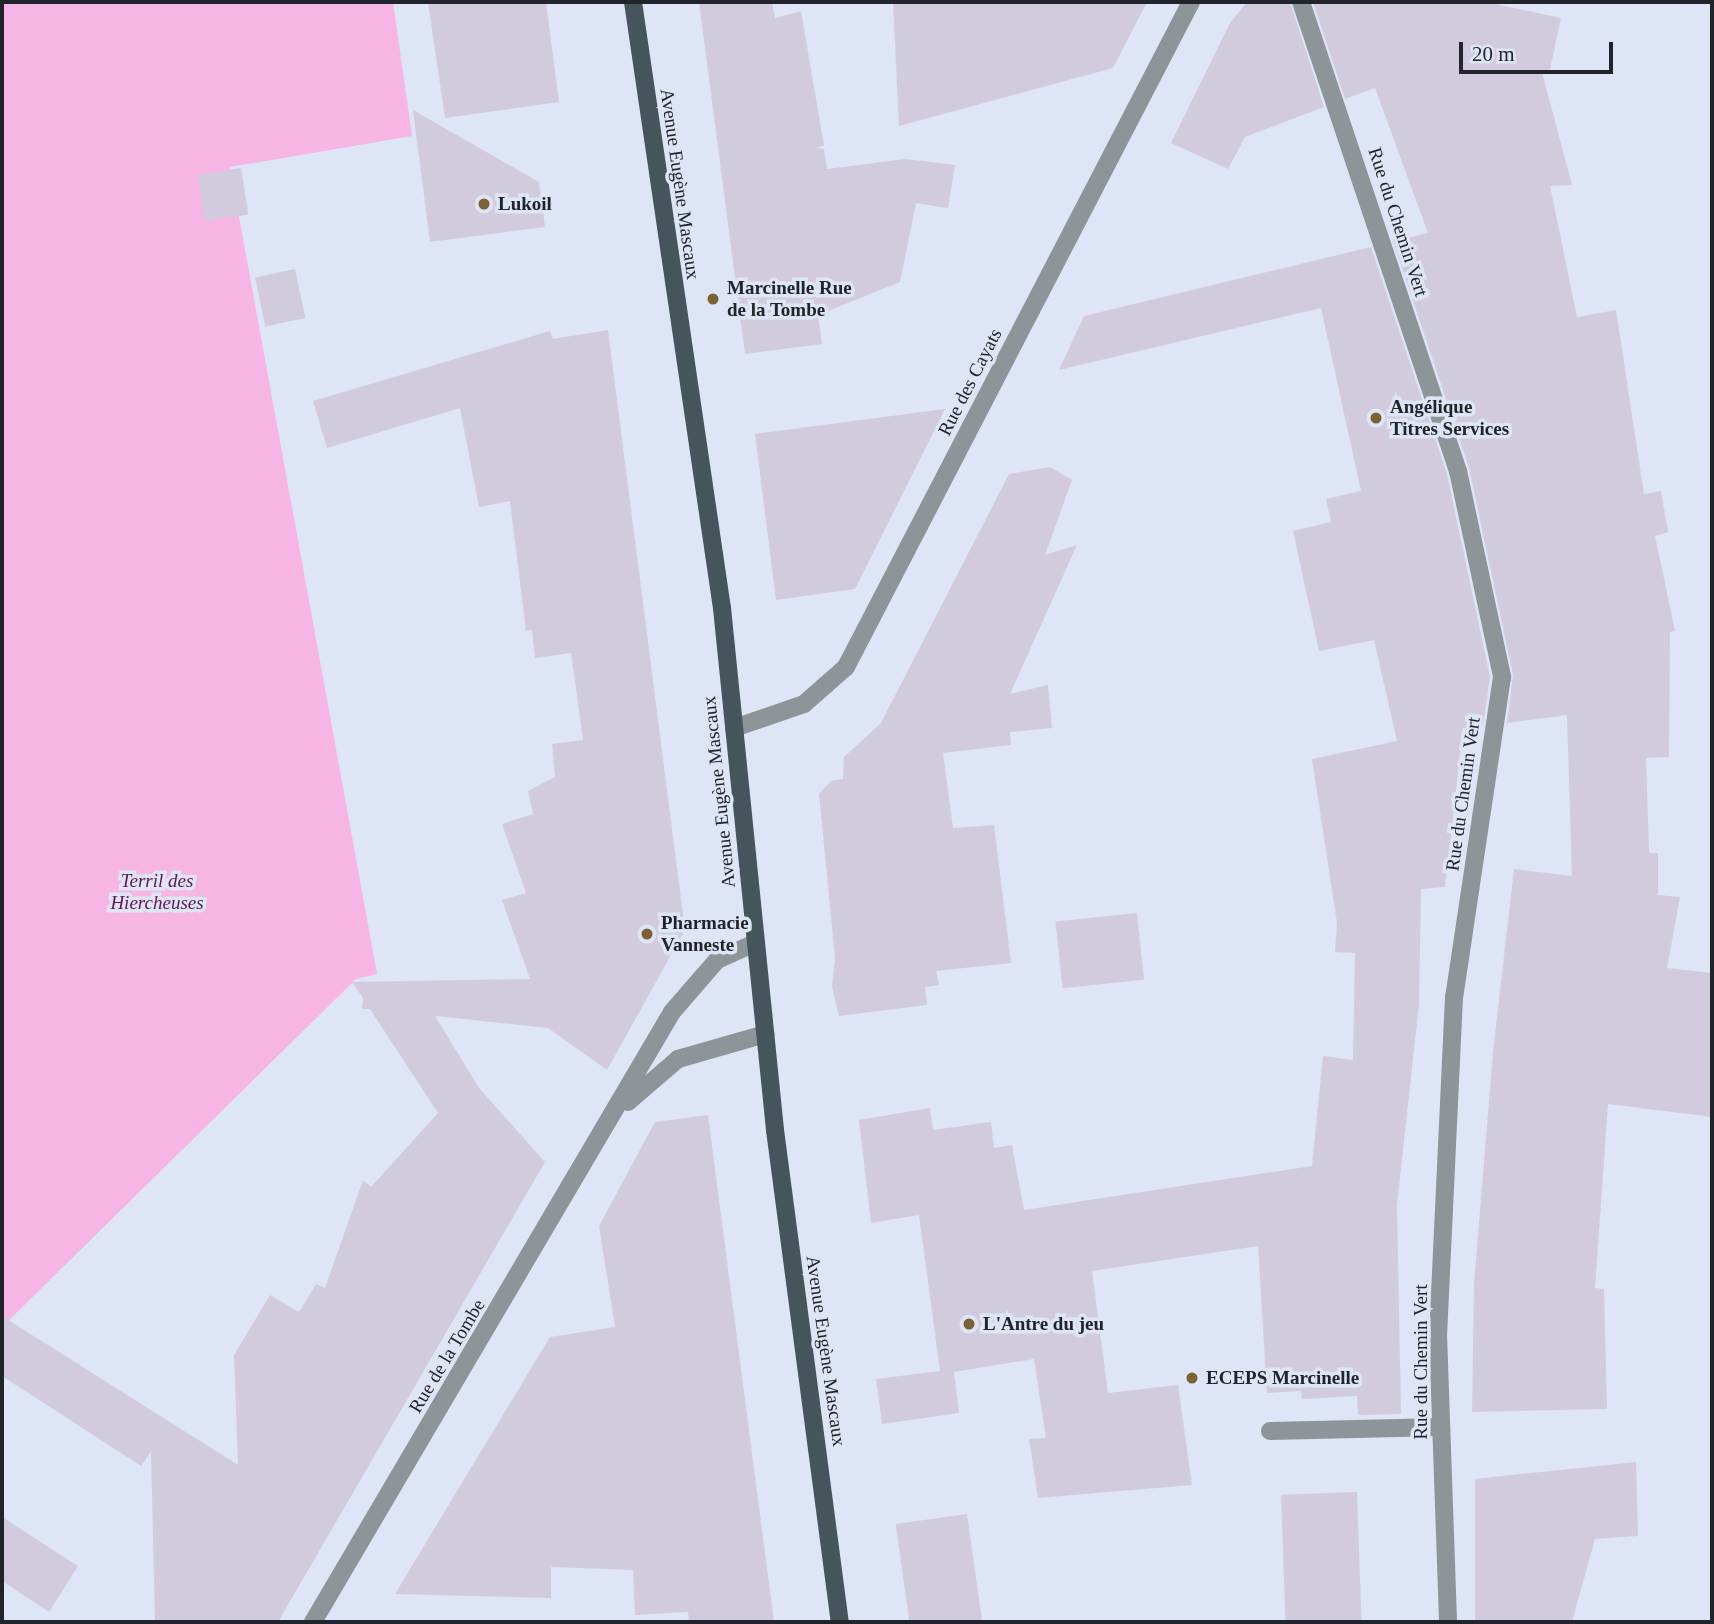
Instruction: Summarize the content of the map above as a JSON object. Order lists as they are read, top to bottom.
{
  "streets": {
    "main road": ["Avenue Eugène Mascaux"],
    "street": ["Rue du Chemin Vert", "Rue des Cayats", "Rue de la Tombe"]
  },
  "crossings": [
    ["Avenue Eugène Mascaux", "Rue des Cayats"],
    ["Avenue Eugène Mascaux", "Rue de la Tombe"]
  ],
  "parks": ["Terril des Hiercheuses"],
  "places": [
    "Lukoil",
    "Marcinelle Rue de la Tombe",
    "Angélique Titres Services",
    "Pharmacie Vanneste",
    "L'Antre du jeu",
    "ECEPS Marcinelle"
  ],
  "scale_bar": "20 m"
}
